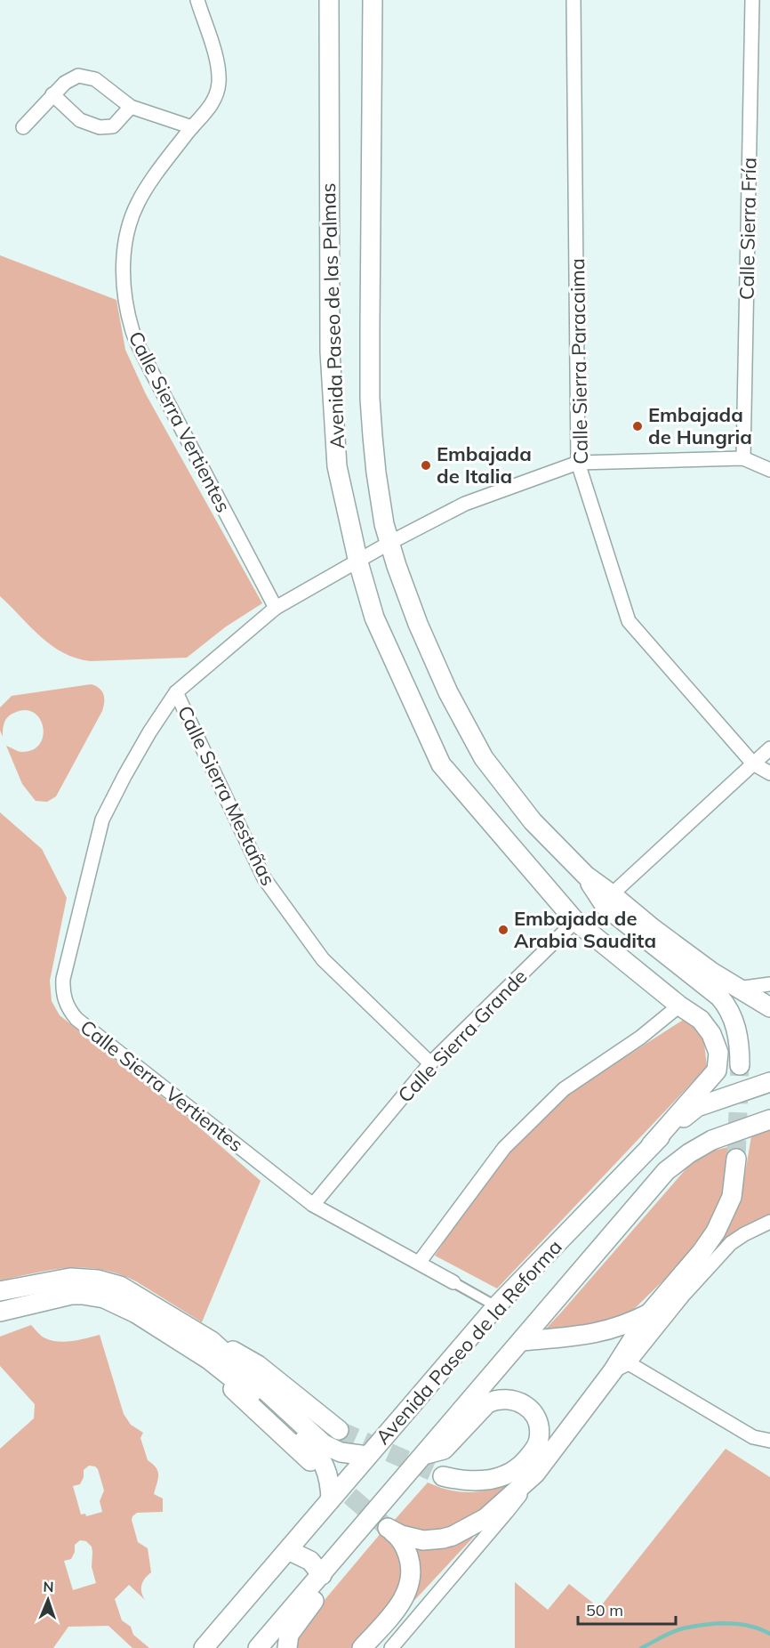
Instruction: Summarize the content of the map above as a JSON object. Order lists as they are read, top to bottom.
{
  "streets": {
    "main road": ["Avenida Paseo de las Palmas", "Avenida Paseo de la Reforma"],
    "street": [
      "Calle Sierra Fría",
      "Calle Sierra Paracaima",
      "Calle Sierra Vertientes",
      "Calle Sierra Mestañas",
      "Calle Sierra Grande"
    ]
  },
  "crossings": [
    ["Calle Sierra Fría", "Calle Sierra Vertientes"],
    ["Avenida Paseo de las Palmas", "Calle Sierra Vertientes"],
    ["Avenida Paseo de las Palmas", "Calle Sierra Grande"],
    ["Avenida Paseo de las Palmas", "Avenida Paseo de la Reforma"],
    ["Calle Sierra Paracaima", "Calle Sierra Vertientes"],
    ["Calle Sierra Vertientes", "Calle Sierra Mestañas"],
    ["Calle Sierra Vertientes", "Calle Sierra Grande"],
    ["Calle Sierra Vertientes", "Avenida Paseo de la Reforma"],
    ["Calle Sierra Mestañas", "Calle Sierra Grande"]
  ],
  "places": ["Embajada de Hungria", "Embajada de Italia", "Embajada de Arabia Saudita"],
  "scale_bar": "50 m",
  "north": "top"
}
